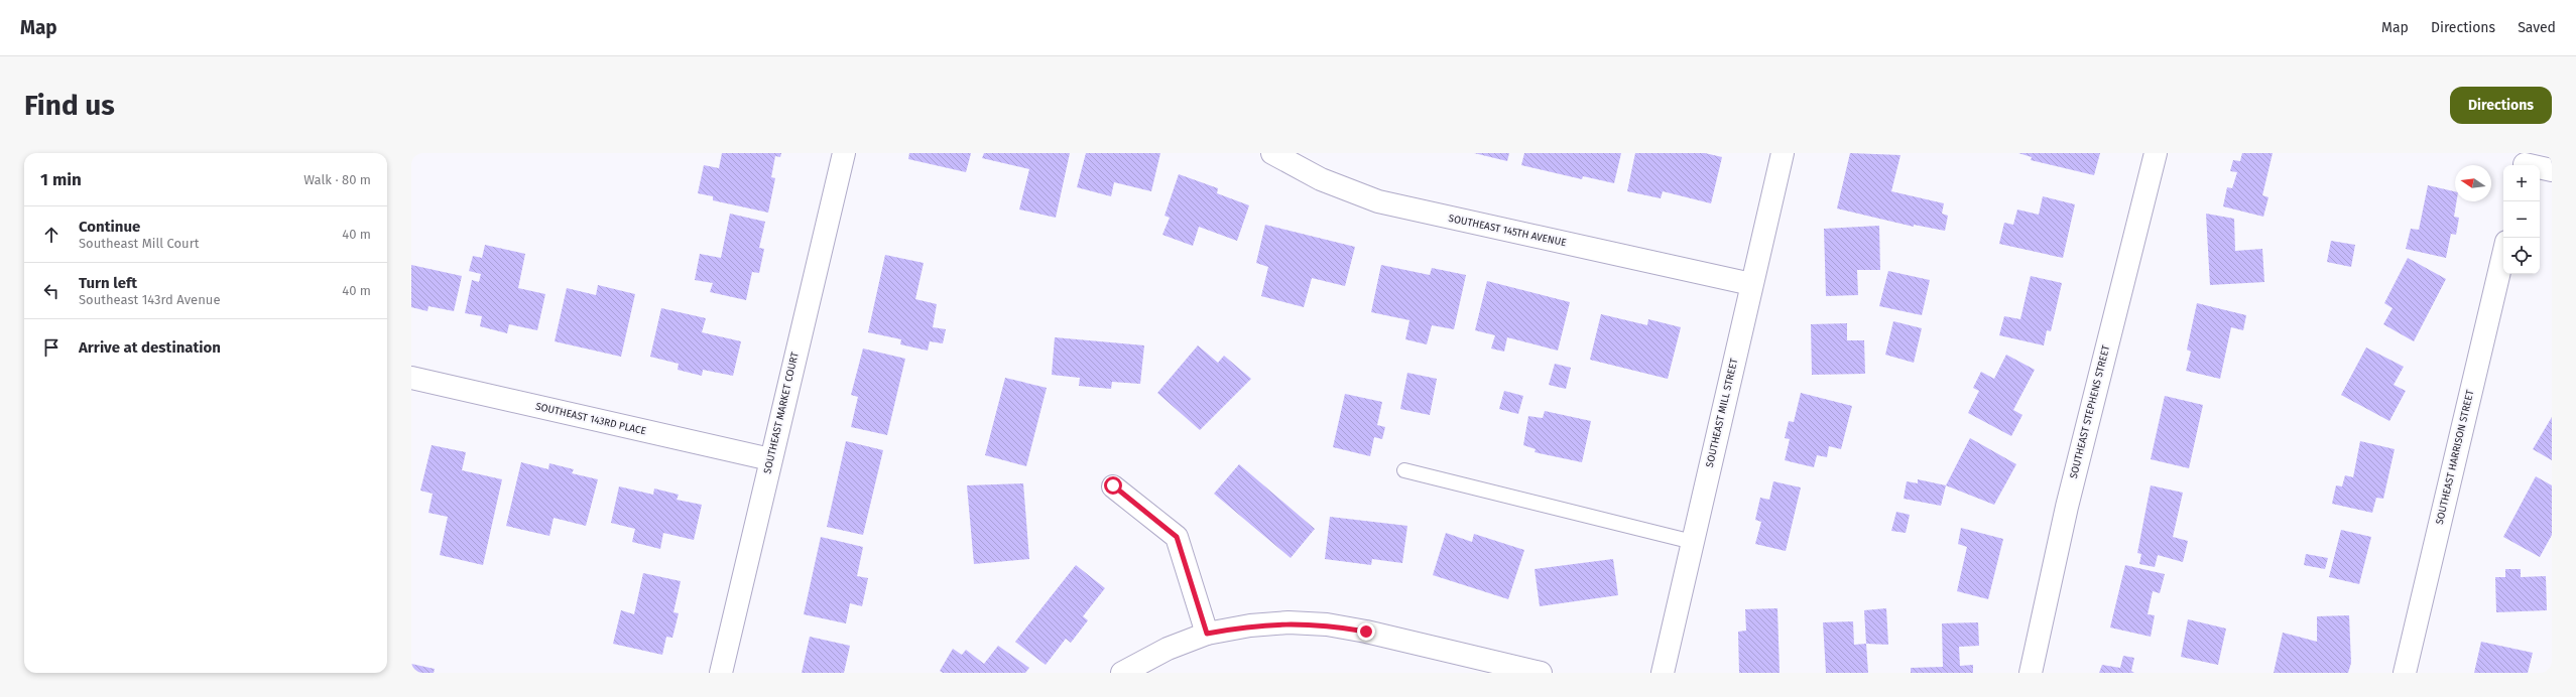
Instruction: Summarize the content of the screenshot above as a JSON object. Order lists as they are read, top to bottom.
{
  "streets": {
    "street": [
      "SOUTHEAST 145TH AVENUE",
      "SOUTHEAST STEPHENS STREET",
      "SOUTHEAST MARKET COURT",
      "SOUTHEAST MILL STREET",
      "SOUTHEAST 143RD PLACE",
      "SOUTHEAST HARRISON STREET"
    ]
  },
  "crossings": [
    ["SOUTHEAST 145TH AVENUE", "SOUTHEAST MILL STREET"],
    ["SOUTHEAST MARKET COURT", "SOUTHEAST 143RD PLACE"]
  ],
  "north": "left",
  "page": {
    "header": "Map",
    "nav": ["Map", "Directions", "Saved"],
    "buttons": "Directions",
    "title": "Find us",
    "heading": ["1 min", "Walk · 80 m"],
    "map_buttons": ["+", "−"],
    "list": [
      ["Continue", "Southeast Mill Court", "40 m"],
      ["Turn left", "Southeast 143rd Avenue", "40 m"],
      "Arrive at destination"
    ]
  }
}
